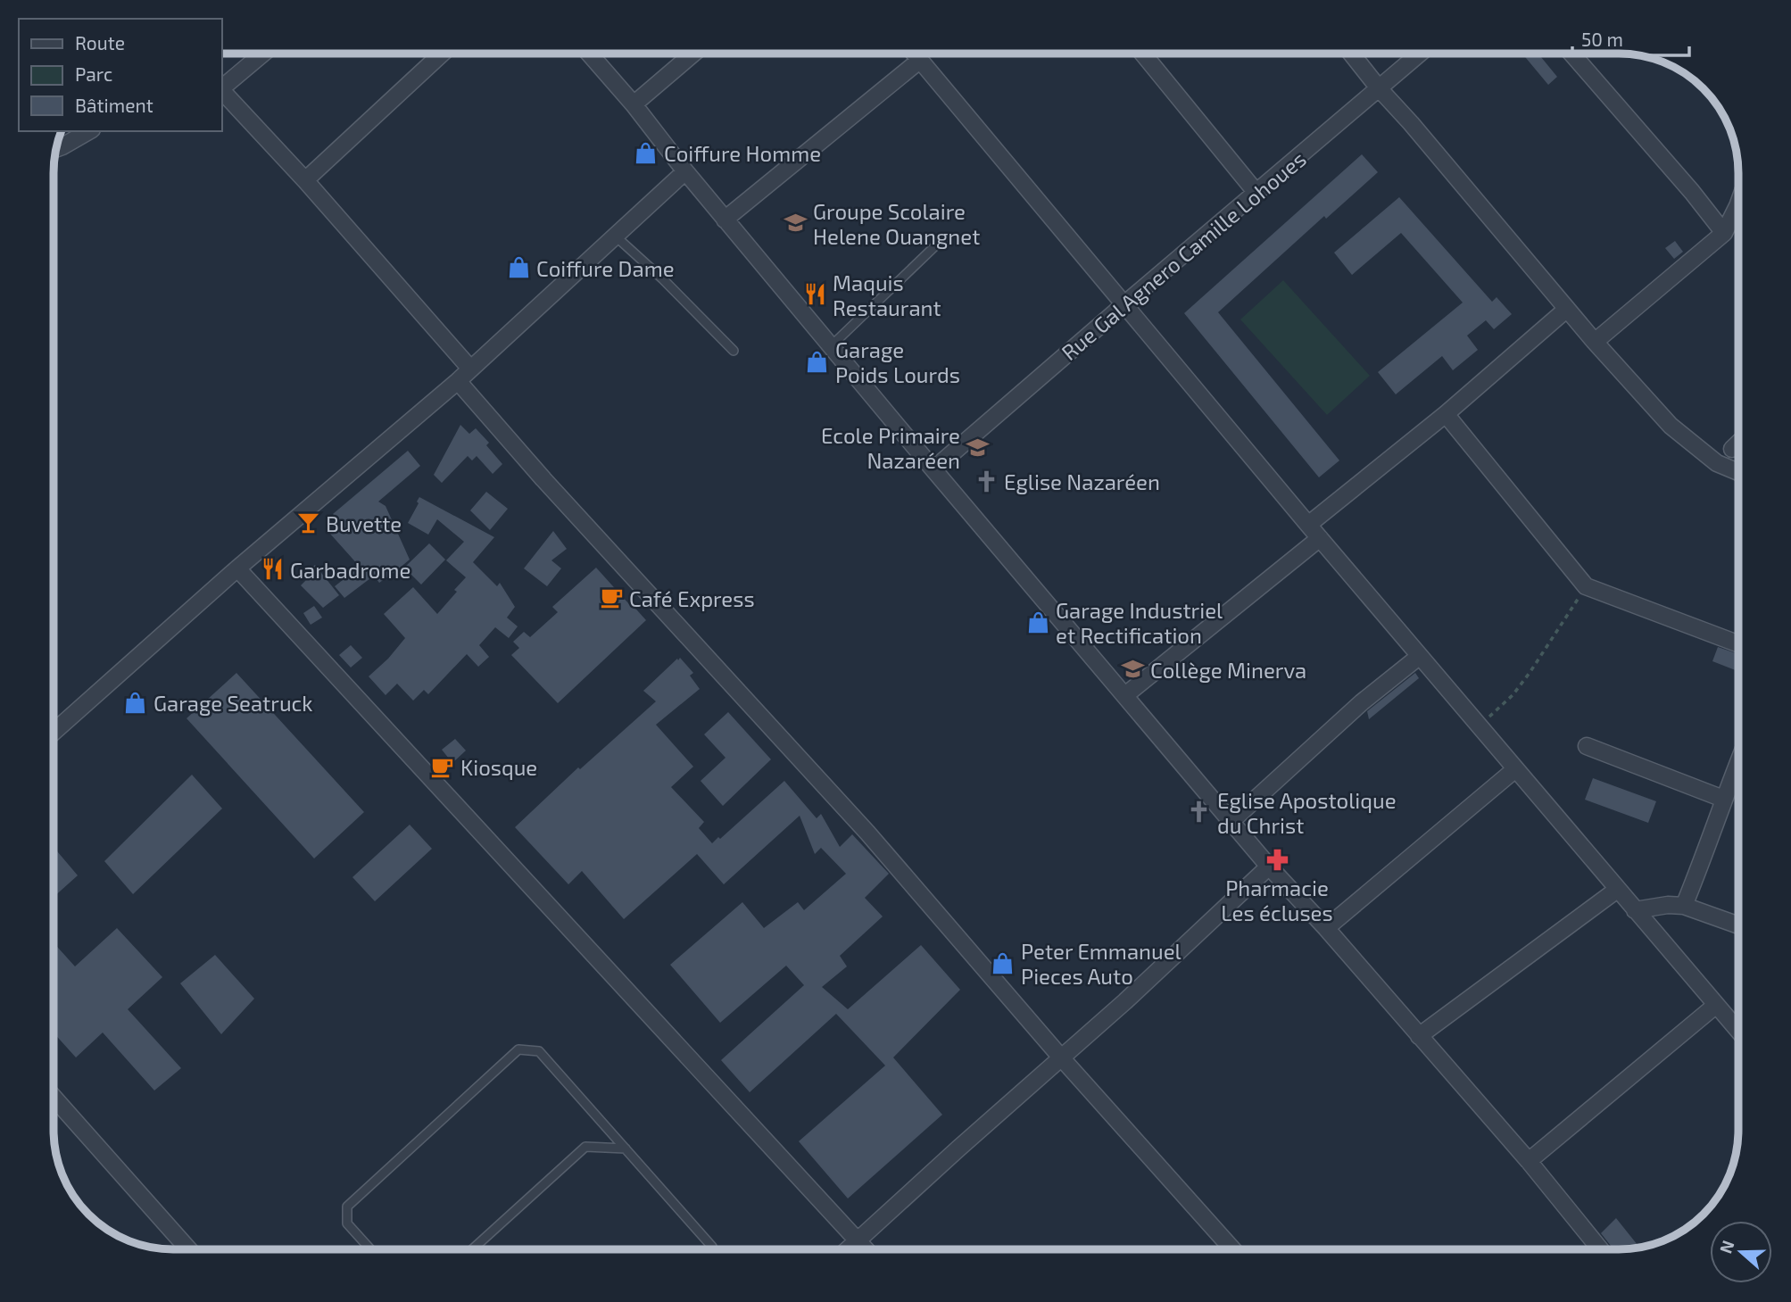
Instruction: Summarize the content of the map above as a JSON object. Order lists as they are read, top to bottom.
{
  "streets": {
    "street": ["Rue Gal Agnero Camille Lohoues"]
  },
  "places": {
    "shop": [
      "Coiffure Homme",
      "Coiffure Dame",
      "Garage Poids Lourds",
      "Garage Industriel et Rectification",
      "Garage Seatruck",
      "Peter Emmanuel Pieces Auto"
    ],
    "school or university": ["Groupe Scolaire Helene Ouangnet", "Ecole Primaire Nazaréen", "Collège Minerva"],
    "restaurant": ["Maquis Restaurant", "Garbadrome"],
    "church": ["Eglise Nazaréen", "Eglise Apostolique du Christ"],
    "bar": ["Buvette"],
    "cafe": ["Café Express", "Kiosque"],
    "pharmacy": ["Pharmacie Les écluses"]
  },
  "legend": ["Route", "Parc", "Bâtiment"],
  "scale_bar": "50 m",
  "north": "left"
}
